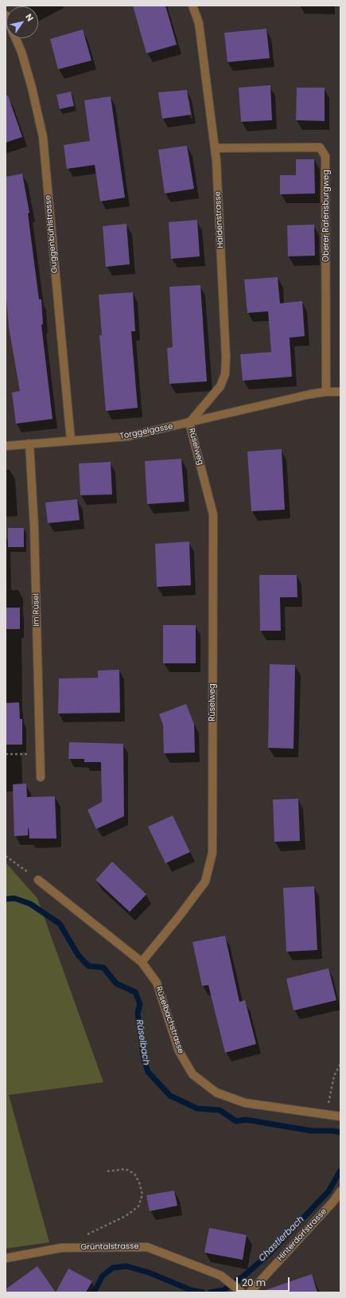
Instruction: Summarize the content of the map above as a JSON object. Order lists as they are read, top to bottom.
{
  "streets": {
    "street": [
      "Oberer Rafensburgweg",
      "Haldenstrasse",
      "Guggenbühlstrasse",
      "Torggelgasse",
      "Rüselweg",
      "Im Rüsel",
      "Rüselbachstrasse",
      "Hinterdorfstrasse",
      "Grüntalstrasse"
    ]
  },
  "crossings": [
    ["Oberer Rafensburgweg", "Haldenstrasse"],
    ["Oberer Rafensburgweg", "Torggelgasse"],
    ["Haldenstrasse", "Torggelgasse"],
    ["Haldenstrasse", "Rüselweg"],
    ["Guggenbühlstrasse", "Torggelgasse"],
    ["Torggelgasse", "Rüselweg"],
    ["Torggelgasse", "Im Rüsel"],
    ["Rüselweg", "Rüselbachstrasse"]
  ],
  "water": ["Rüselbach", "Chastlerbach"],
  "scale_bar": "20 m",
  "north": "top right"
}
